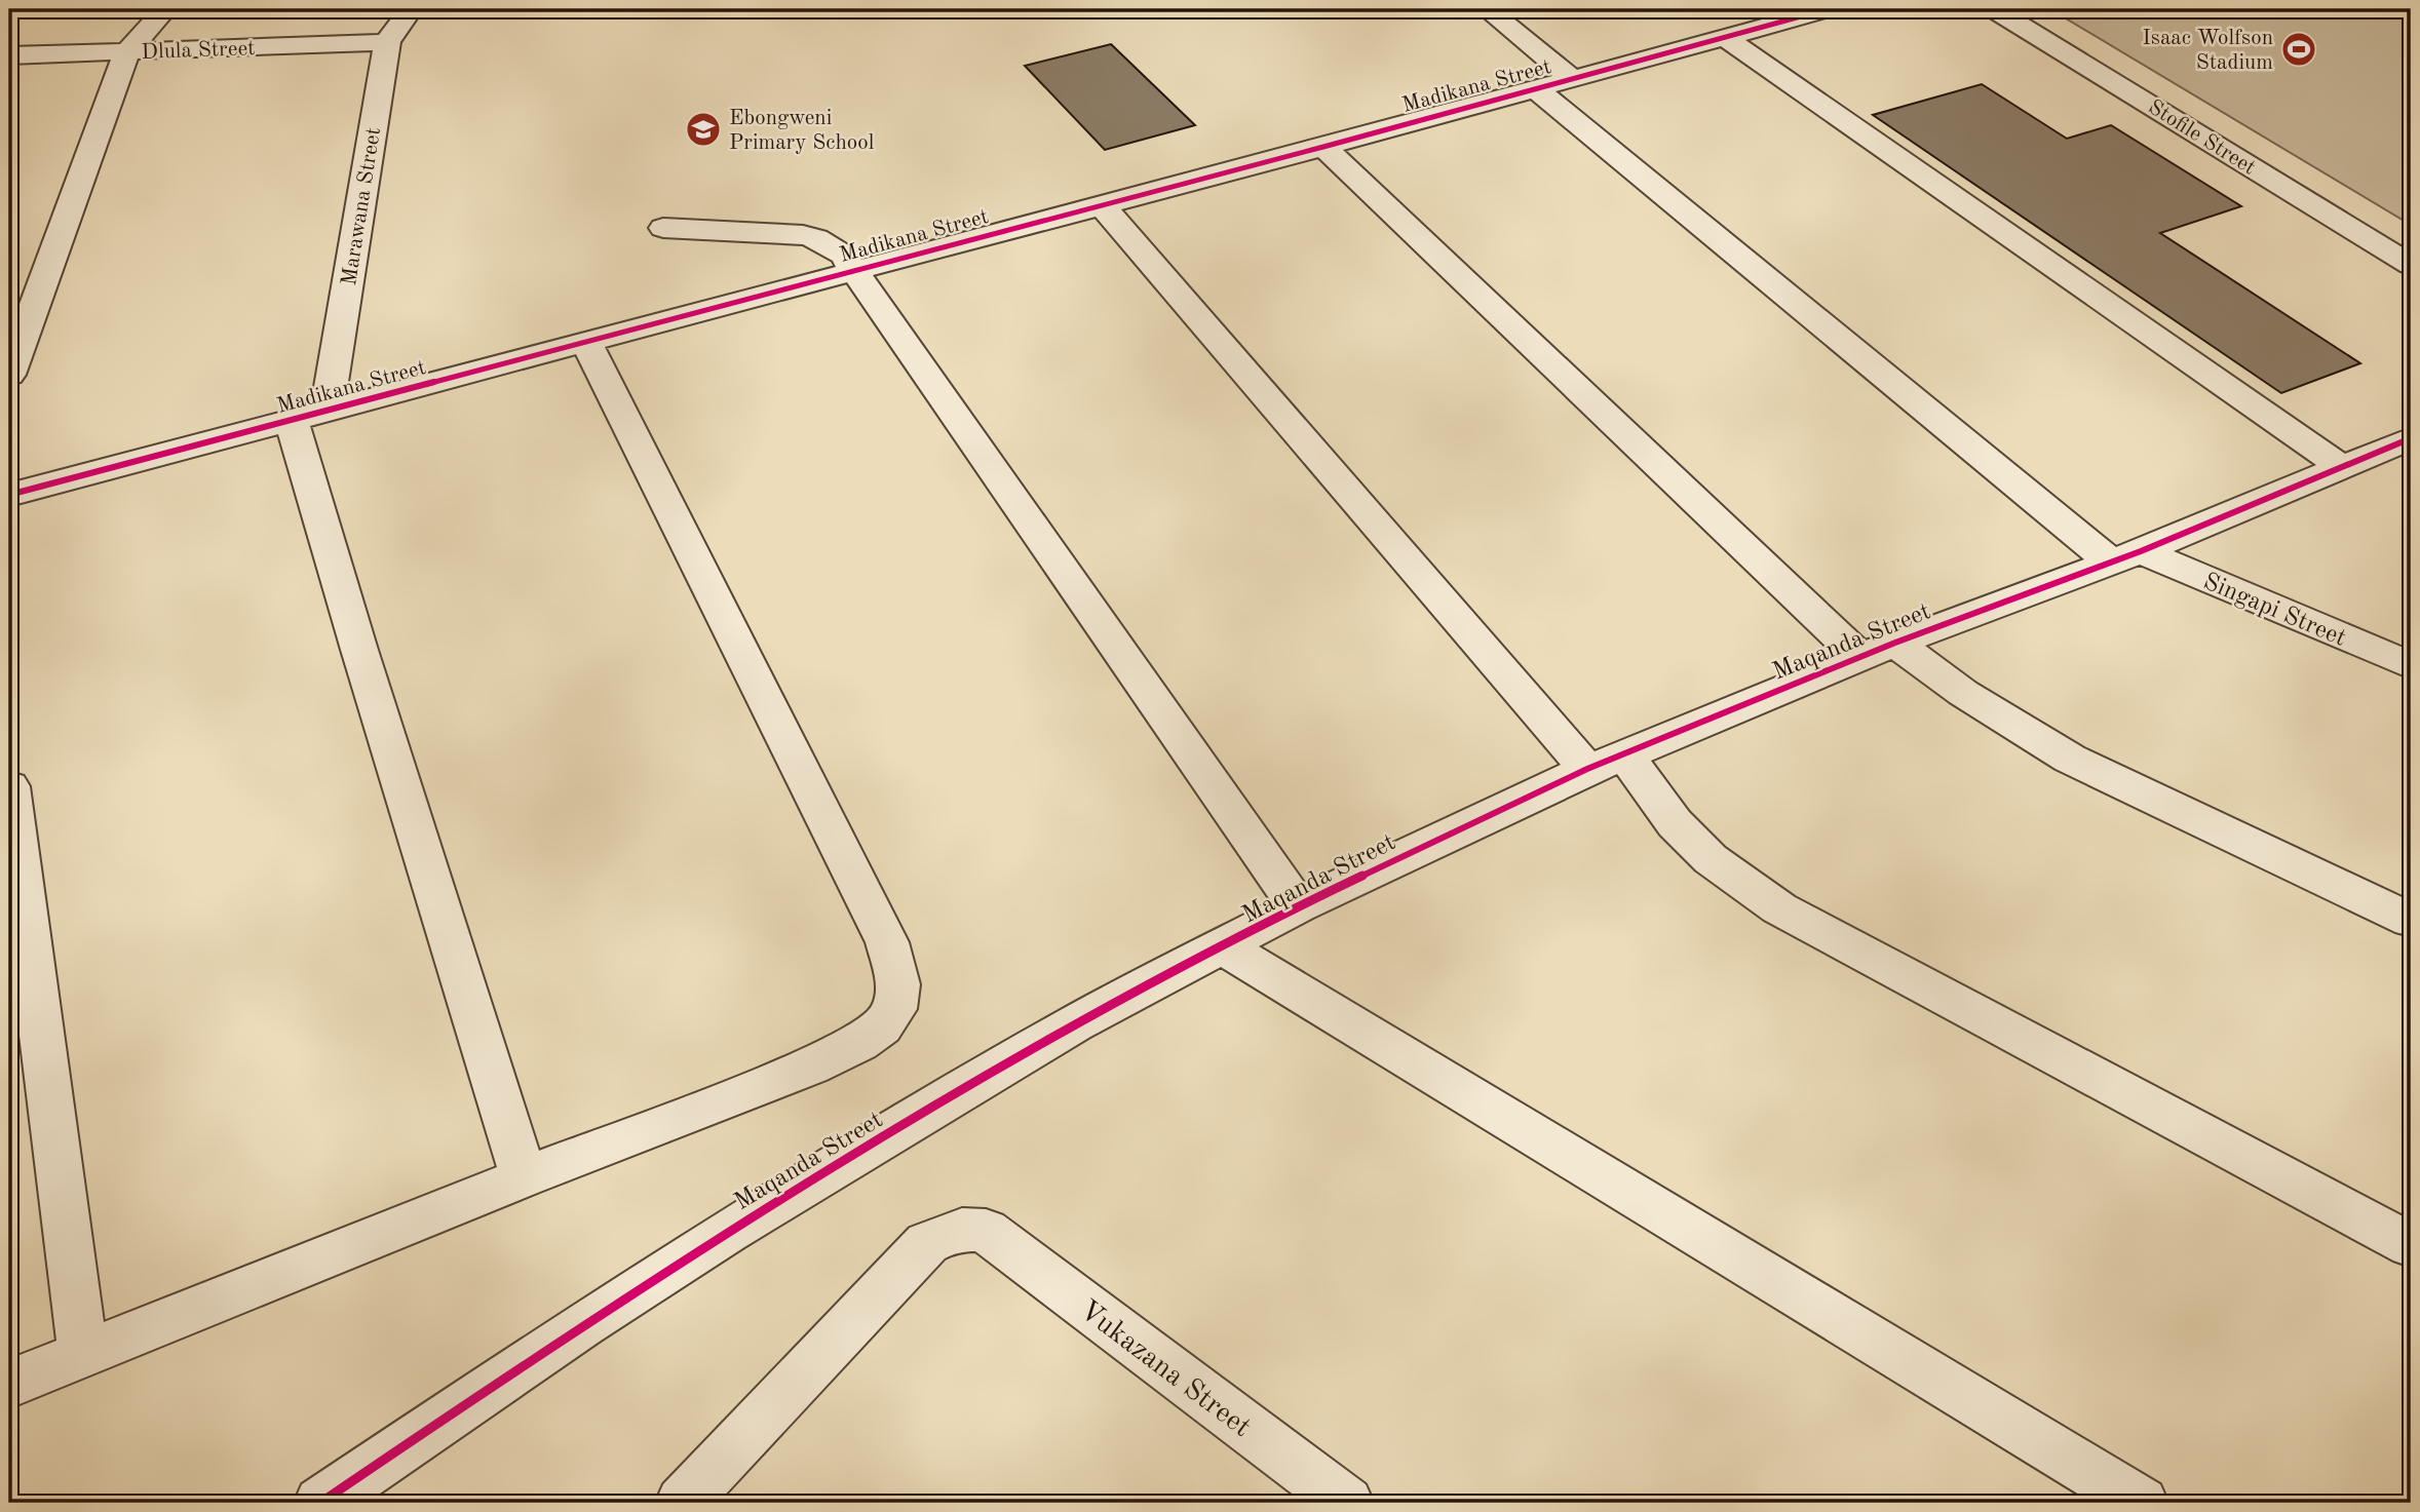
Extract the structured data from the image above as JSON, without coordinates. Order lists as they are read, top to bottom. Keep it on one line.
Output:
{"streets":{"street":["Dlula Street","Madikana Street","Stofile Street","Marawana Street","Singapi Street","Maqanda Street","Vukazana Street"]},"crossings":[["Dlula Street","Marawana Street"],["Madikana Street","Marawana Street"],["Madikana Street","Singapi Street"],["Singapi Street","Maqanda Street"]],"places":{"sports":["Isaac Wolfson Stadium"],"school or university":["Ebongweni Primary School"]}}
